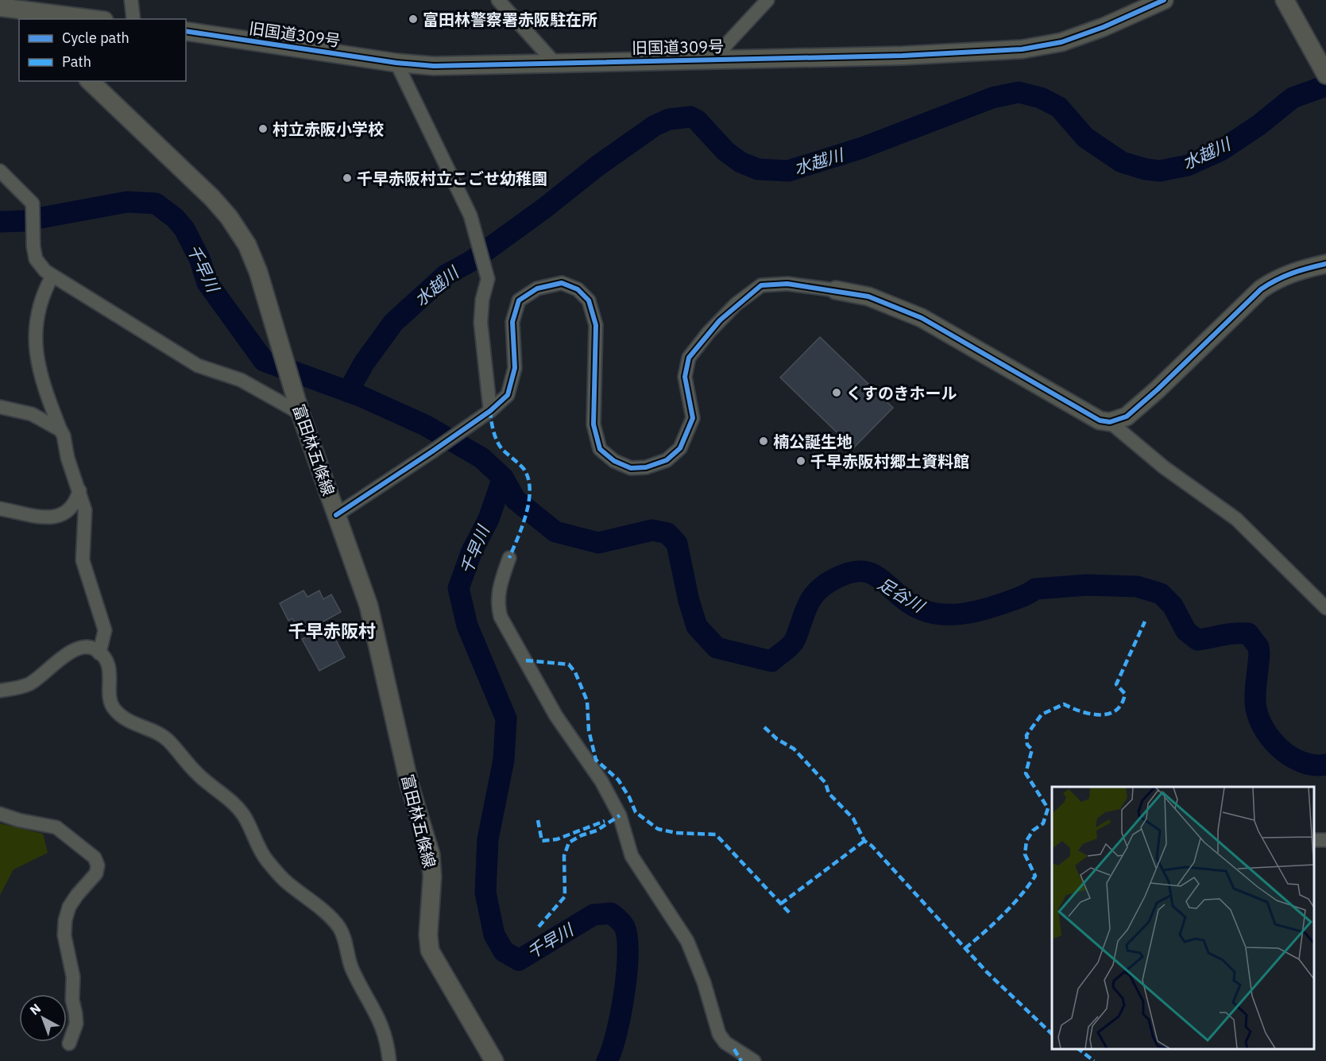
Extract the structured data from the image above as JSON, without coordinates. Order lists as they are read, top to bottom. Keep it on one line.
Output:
{"streets":{"street":["旧国道309号","富田林五條線"]},"districts":["千早赤阪村"],"water":["水越川","千早川","足谷川"],"places":["富田林警察署赤阪駐在所","村立赤阪小学校","千早赤阪村立こごせ幼稚園","くすのきホール","楠公誕生地","千早赤阪村郷土資料館"],"legend":["Cycle path","Path"],"north":"top left"}
